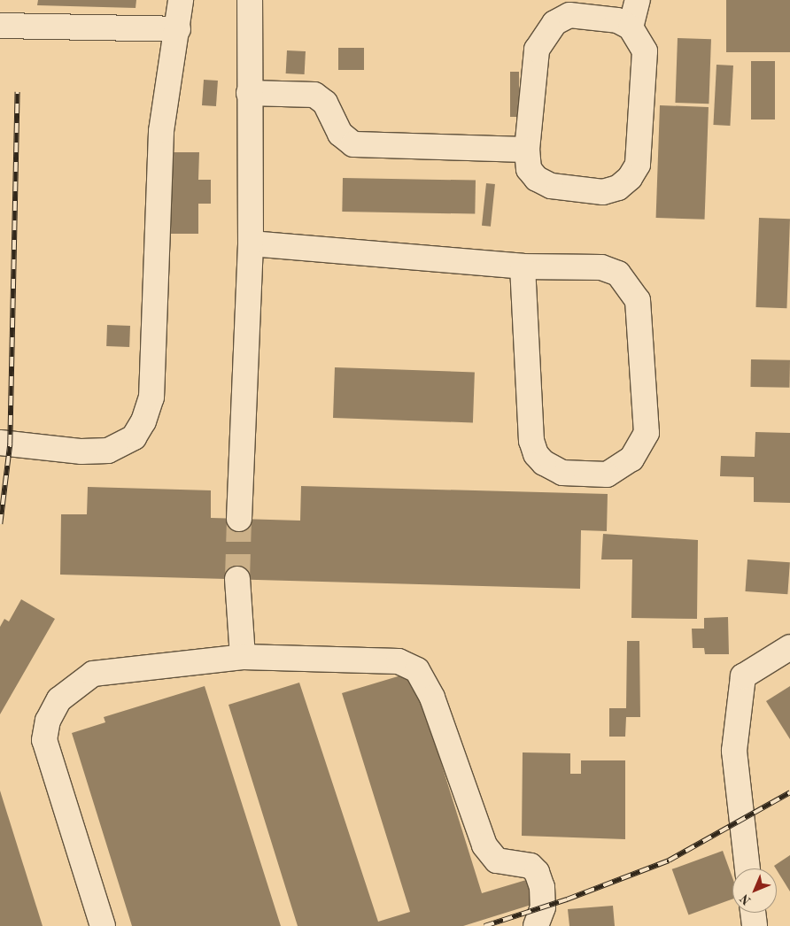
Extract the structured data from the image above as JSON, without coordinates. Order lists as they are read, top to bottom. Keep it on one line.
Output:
{"north":"bottom left"}
